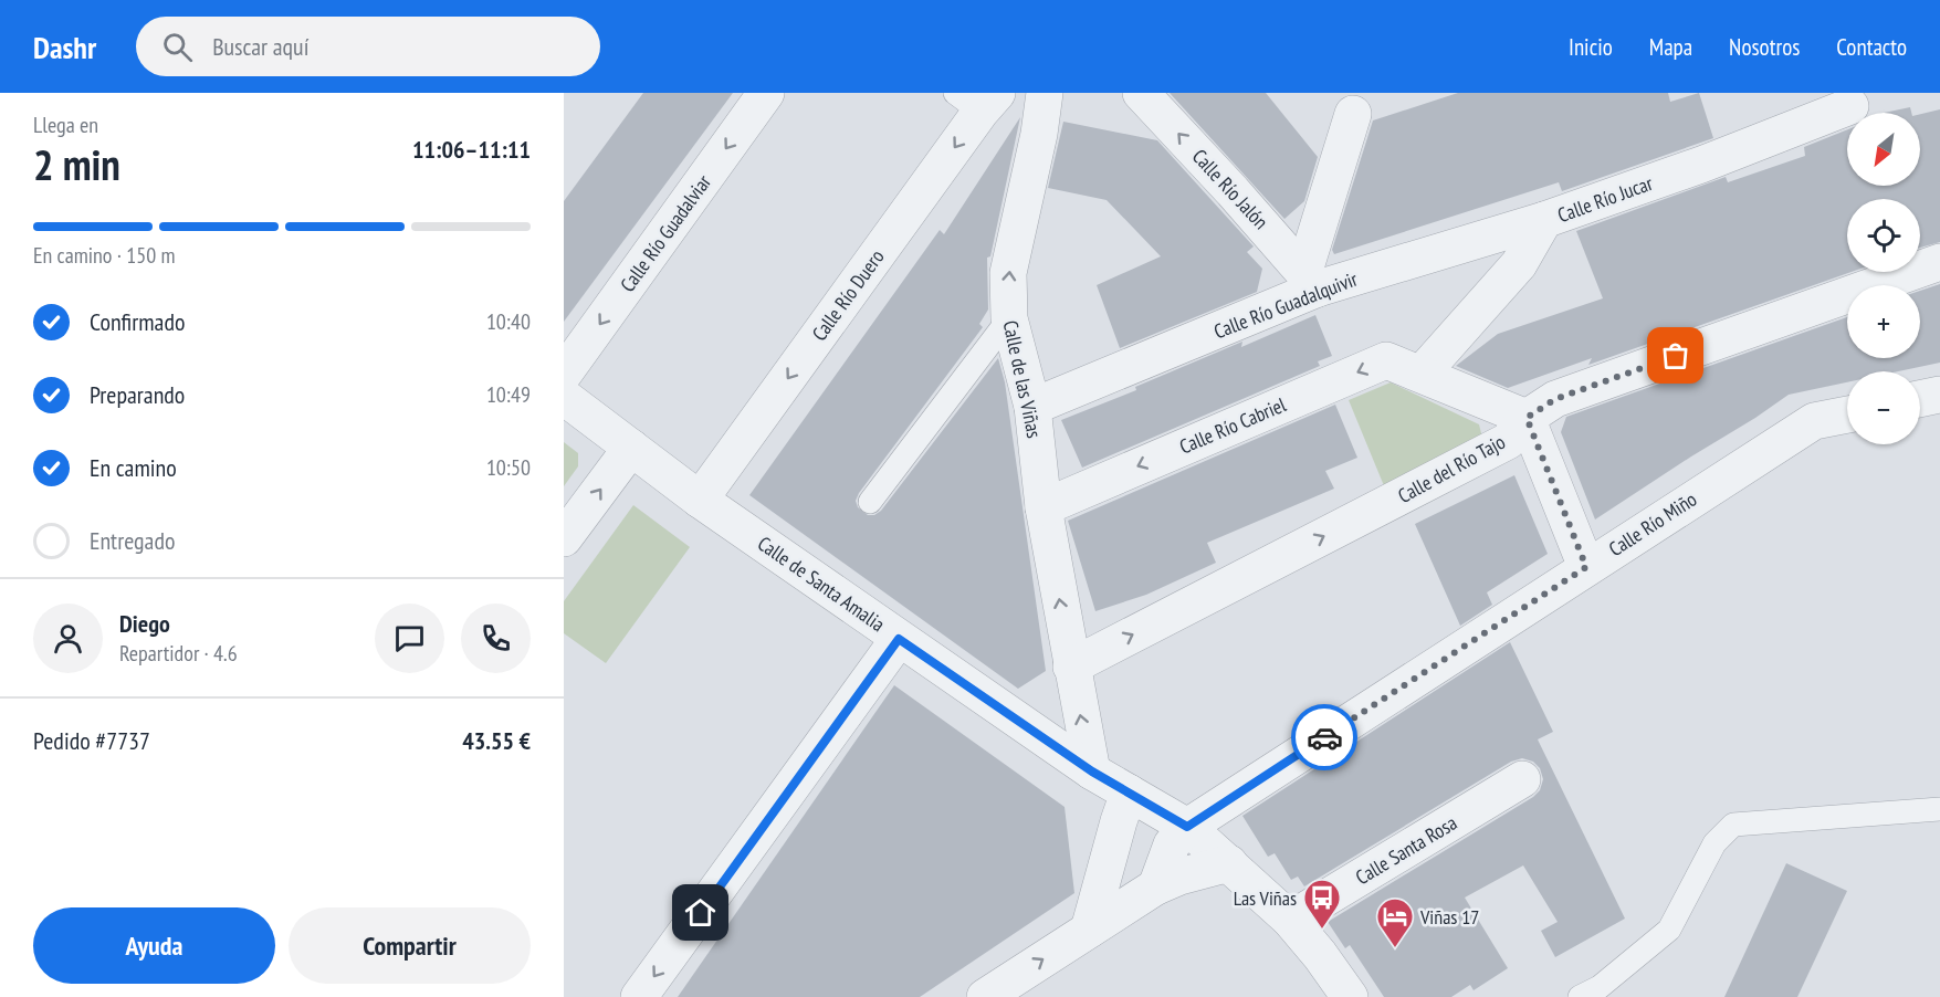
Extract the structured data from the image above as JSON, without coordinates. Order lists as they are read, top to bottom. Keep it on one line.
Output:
{"streets":{"street":["Calle Río Jalón","Calle Río Jucar","Calle Río Guadalviar","Calle Río Duero","Calle Río Guadalquivir","Calle de las Viñas","Calle Río Cabriel","Calle del Río Tajo","Calle Río Miño","Calle de Santa Amalia","Calle Santa Rosa"]},"crossings":[["Calle Río Jalón","Calle Río Guadalquivir"],["Calle Río Jucar","Calle Río Guadalquivir"],["Calle Río Jucar","Calle Río Cabriel"],["Calle Río Duero","Calle de Santa Amalia"],["Calle Río Guadalquivir","Calle de las Viñas"],["Calle de las Viñas","Calle Río Cabriel"],["Calle de las Viñas","Calle del Río Tajo"],["Calle Río Cabriel","Calle del Río Tajo"],["Calle Río Miño","Calle de Santa Amalia"],["Calle de Santa Amalia","Calle Santa Rosa"]],"one_way":["Calle Río Jalón","Calle Río Guadalviar","Calle Río Duero","Calle Río Cabriel","Calle del Río Tajo"],"places":{"bus stop":["Las Viñas"],"hotel":["Viñas 17"]},"north":"bottom left","page":{"header":"Dashr","search":"Buscar aquí","nav":["Inicio","Mapa","Nosotros","Contacto"],"heading":["2 min","Llega en","11:06–11:11"],"panel":["Diego","Repartidor · 4.6","Pedido #7737","43.55 €"],"map_buttons":["+","−"],"bar":"En camino · 150 m","list":[["Confirmado","10:40"],["Preparando","10:49"],["En camino","10:50"],"Entregado"],"buttons":["Ayuda","Compartir"]}}
